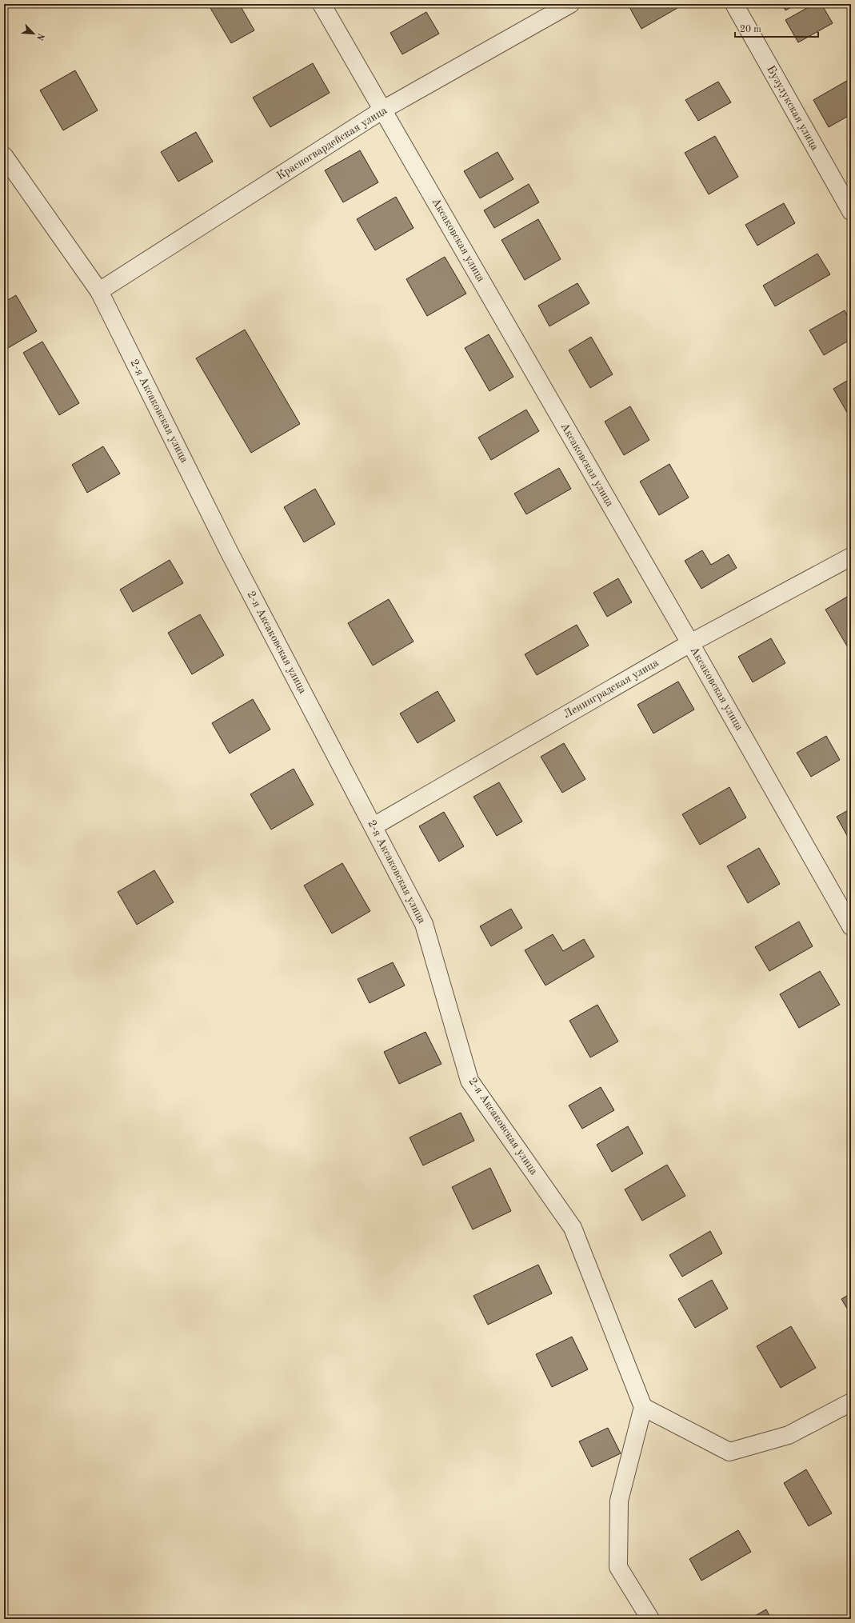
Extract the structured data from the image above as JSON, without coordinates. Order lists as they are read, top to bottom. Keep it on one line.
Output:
{"streets":{"street":["Бузулукская улица","Красногвардейская улица","Аксаковская улица","2-я Аксаковская улица","Ленинградская улица"]},"crossings":[["Красногвардейская улица","Аксаковская улица"],["Красногвардейская улица","2-я Аксаковская улица"],["Аксаковская улица","Ленинградская улица"],["2-я Аксаковская улица","Ленинградская улица"]],"scale_bar":"20 m","north":"bottom right"}
